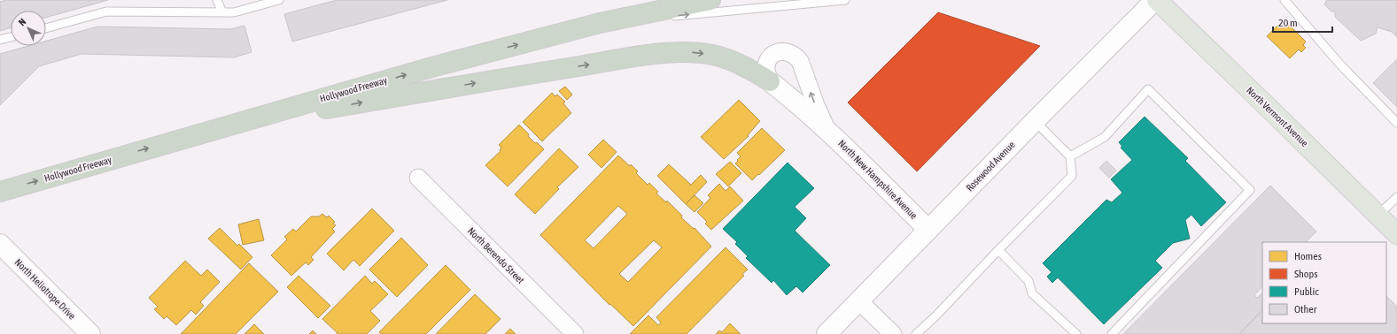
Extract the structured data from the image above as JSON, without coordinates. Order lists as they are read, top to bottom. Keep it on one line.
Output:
{"streets":{"highway":["Hollywood Freeway"],"main road":["North Vermont Avenue","Rosewood Avenue","North New Hampshire Avenue","North Heliotrope Drive"],"street":["North Berendo Street"]},"crossings":[["North Vermont Avenue","Rosewood Avenue"],["Rosewood Avenue","North New Hampshire Avenue"]],"legend":["Homes","Shops","Public","Other"],"scale_bar":"20 m","north":"top left"}
